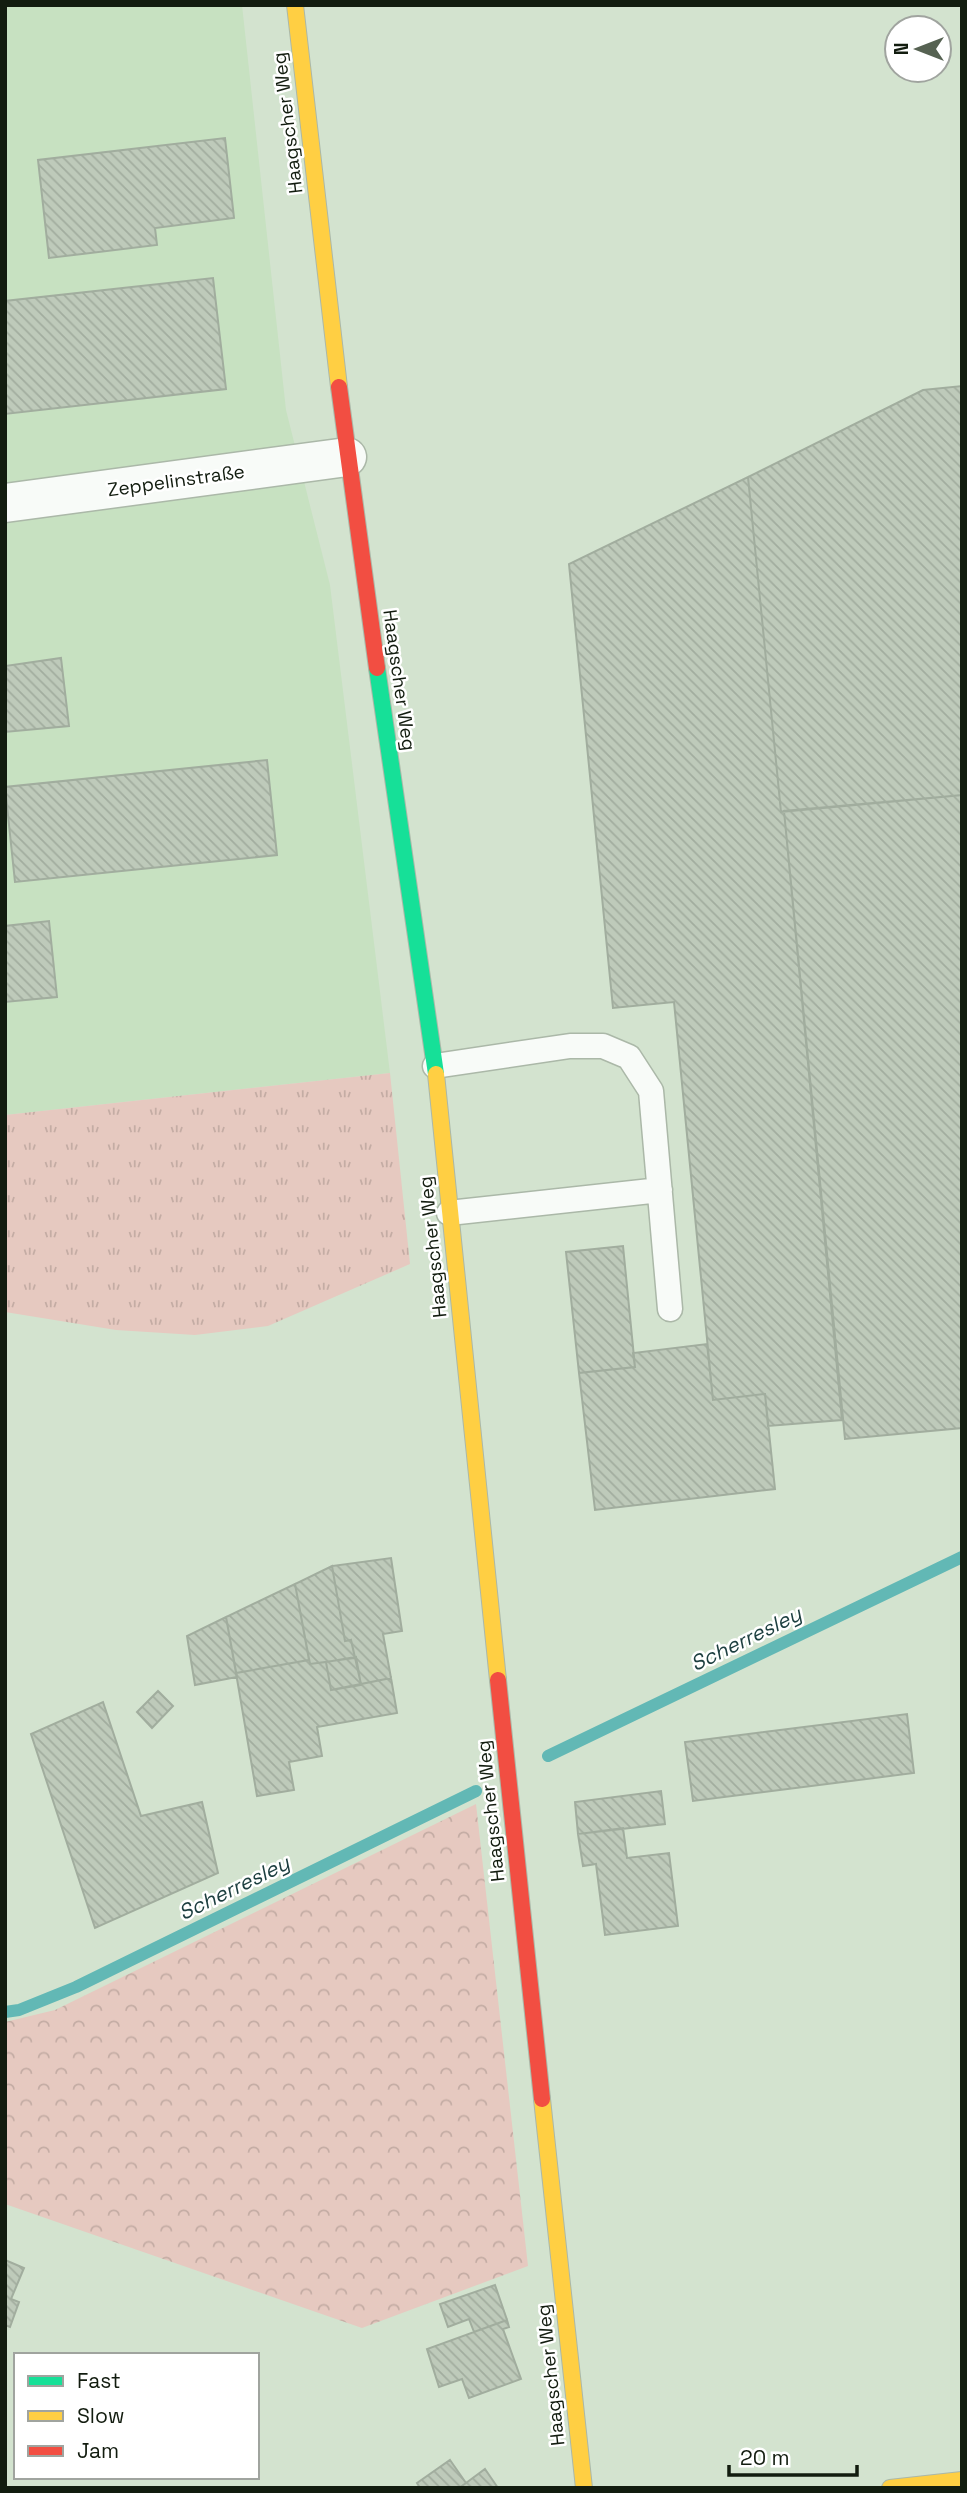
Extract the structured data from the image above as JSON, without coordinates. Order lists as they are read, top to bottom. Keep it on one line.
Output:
{"streets":{"street":["Haagscher Weg","Zeppelinstraße"]},"crossings":[["Haagscher Weg","Zeppelinstraße"]],"water":["Scherresley"],"legend":["Fast","Slow","Jam"],"scale_bar":"20 m","north":"left"}
